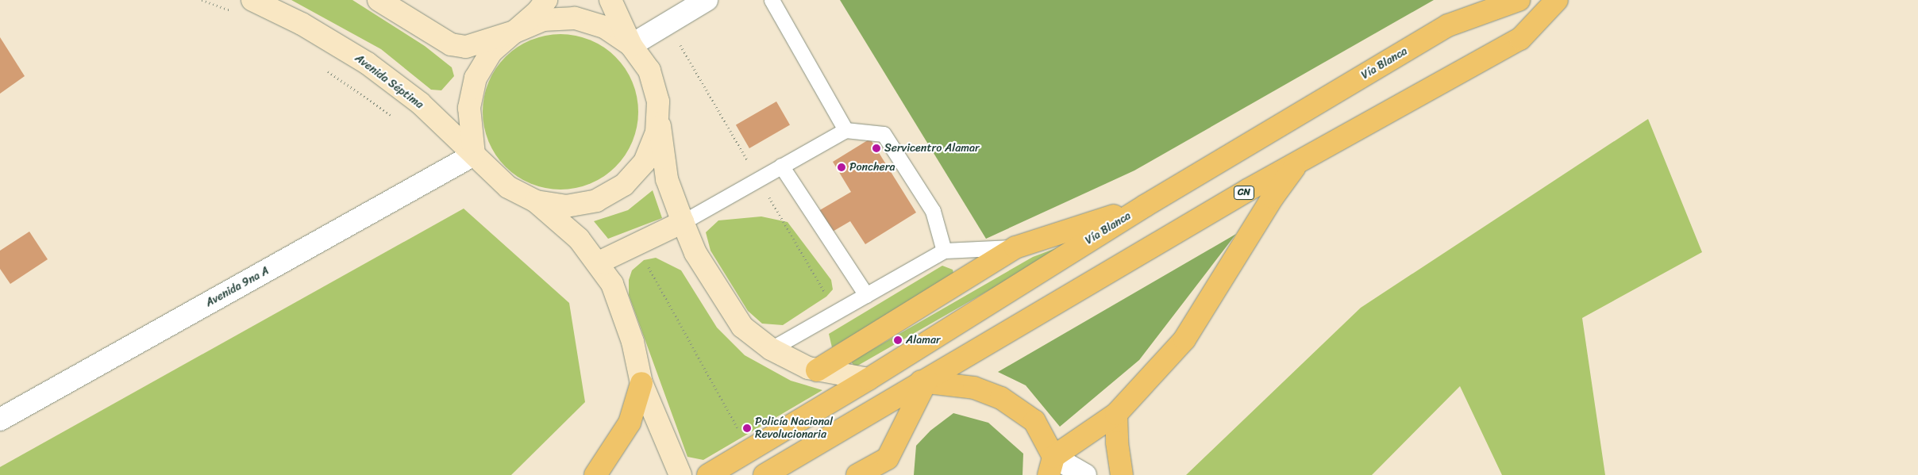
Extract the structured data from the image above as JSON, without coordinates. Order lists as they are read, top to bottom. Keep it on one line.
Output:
{"streets":{"highway":["Vía Blanca","CN"],"main road":["Avenida Séptima"],"street":["Avenida 9na A"]},"crossings":[["Avenida Séptima","Avenida 9na A"]],"places":["Servicentro Alamar","Ponchera","Alamar","Policía Nacional Revolucionaria"]}
